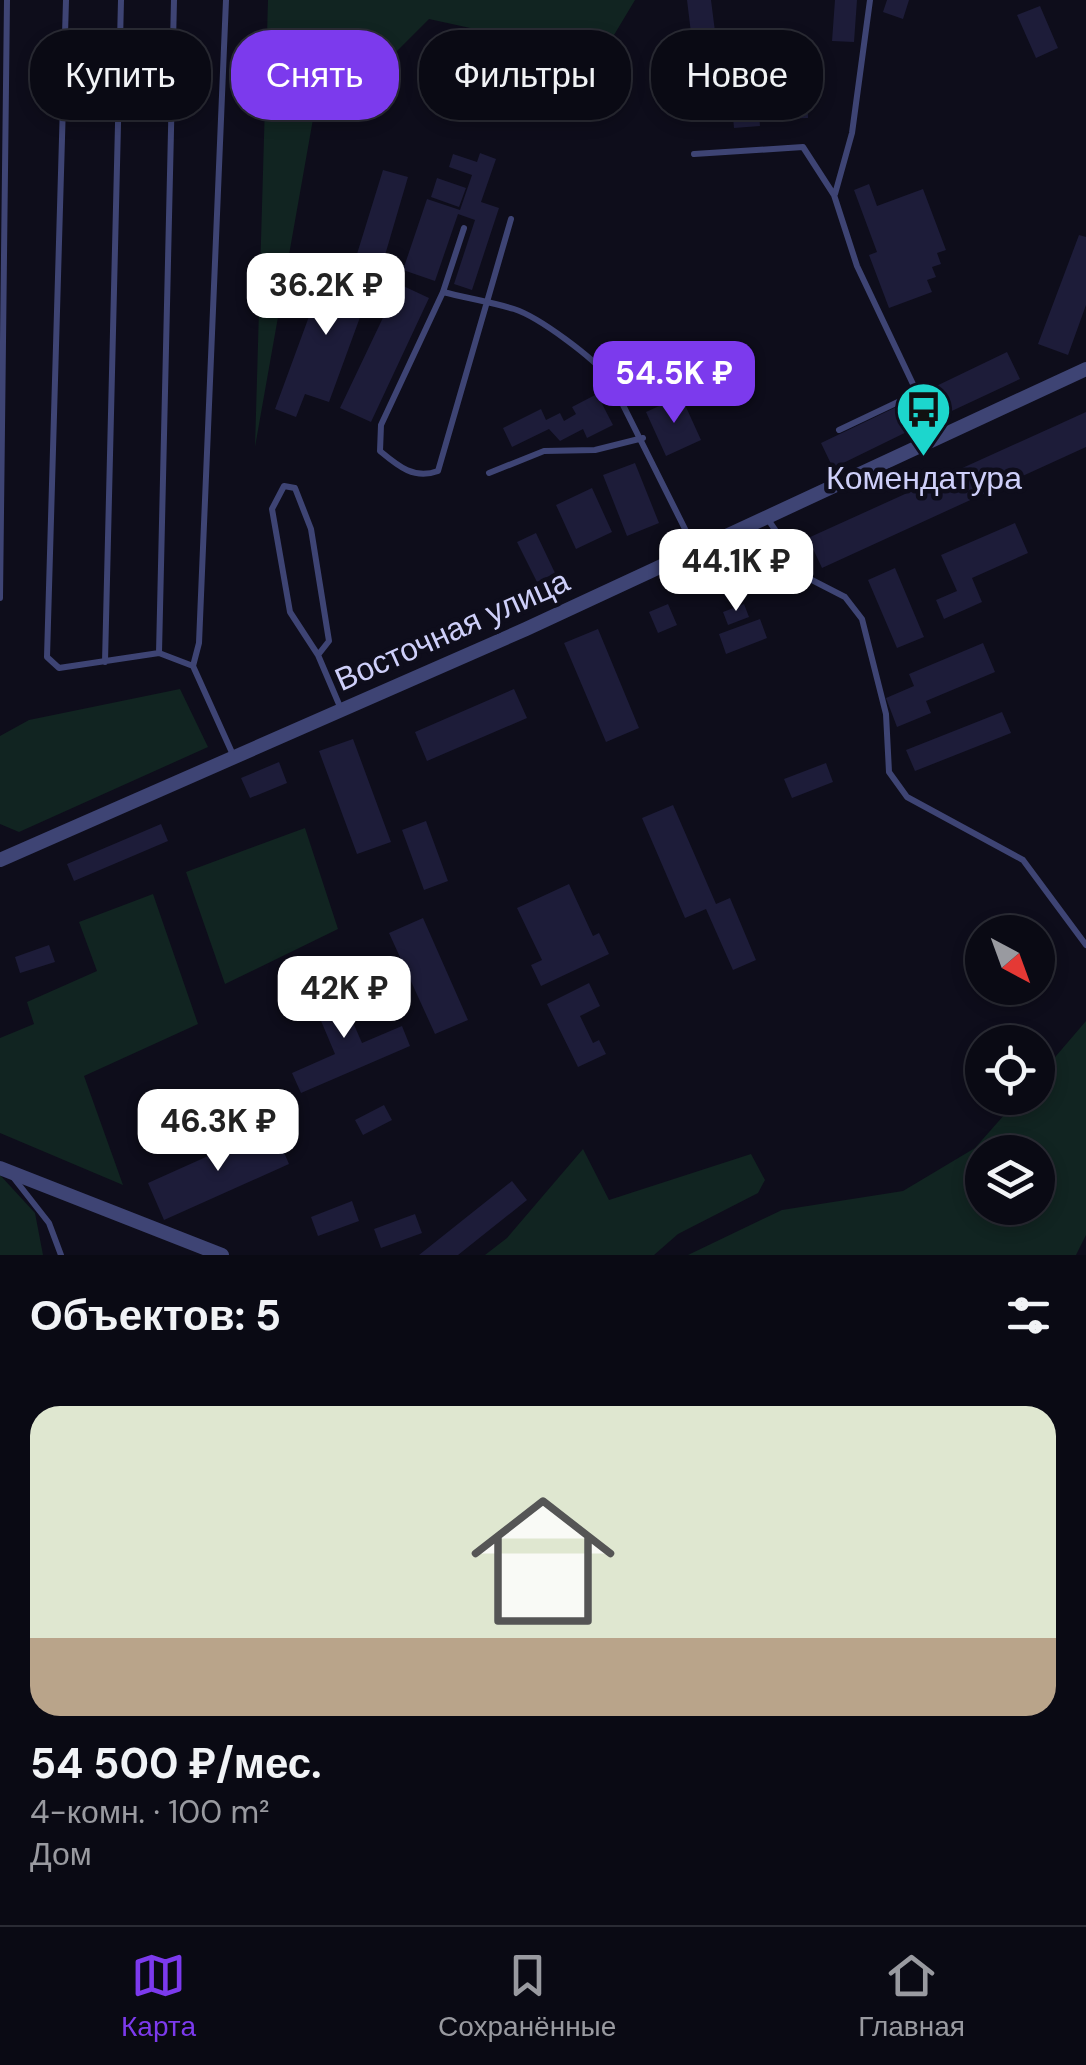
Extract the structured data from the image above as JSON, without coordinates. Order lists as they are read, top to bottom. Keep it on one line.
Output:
{"streets":{"street":["Восточная улица"]},"places":{"bus stop":["Комендатура"]},"north":"bottom right","page":{"chip":["Купить","Снять","Фильтры","Новое"],"price":["36.2K ₽","54.5K ₽","44.1K ₽","42K ₽","46.3K ₽"],"heading":"Объектов: 5","list":[{"name":"54 500 ₽/мес.","note":"4-комн. · 100 m² · Дом"}],"tabs":["Карта","Сохранённые","Главная"]}}
